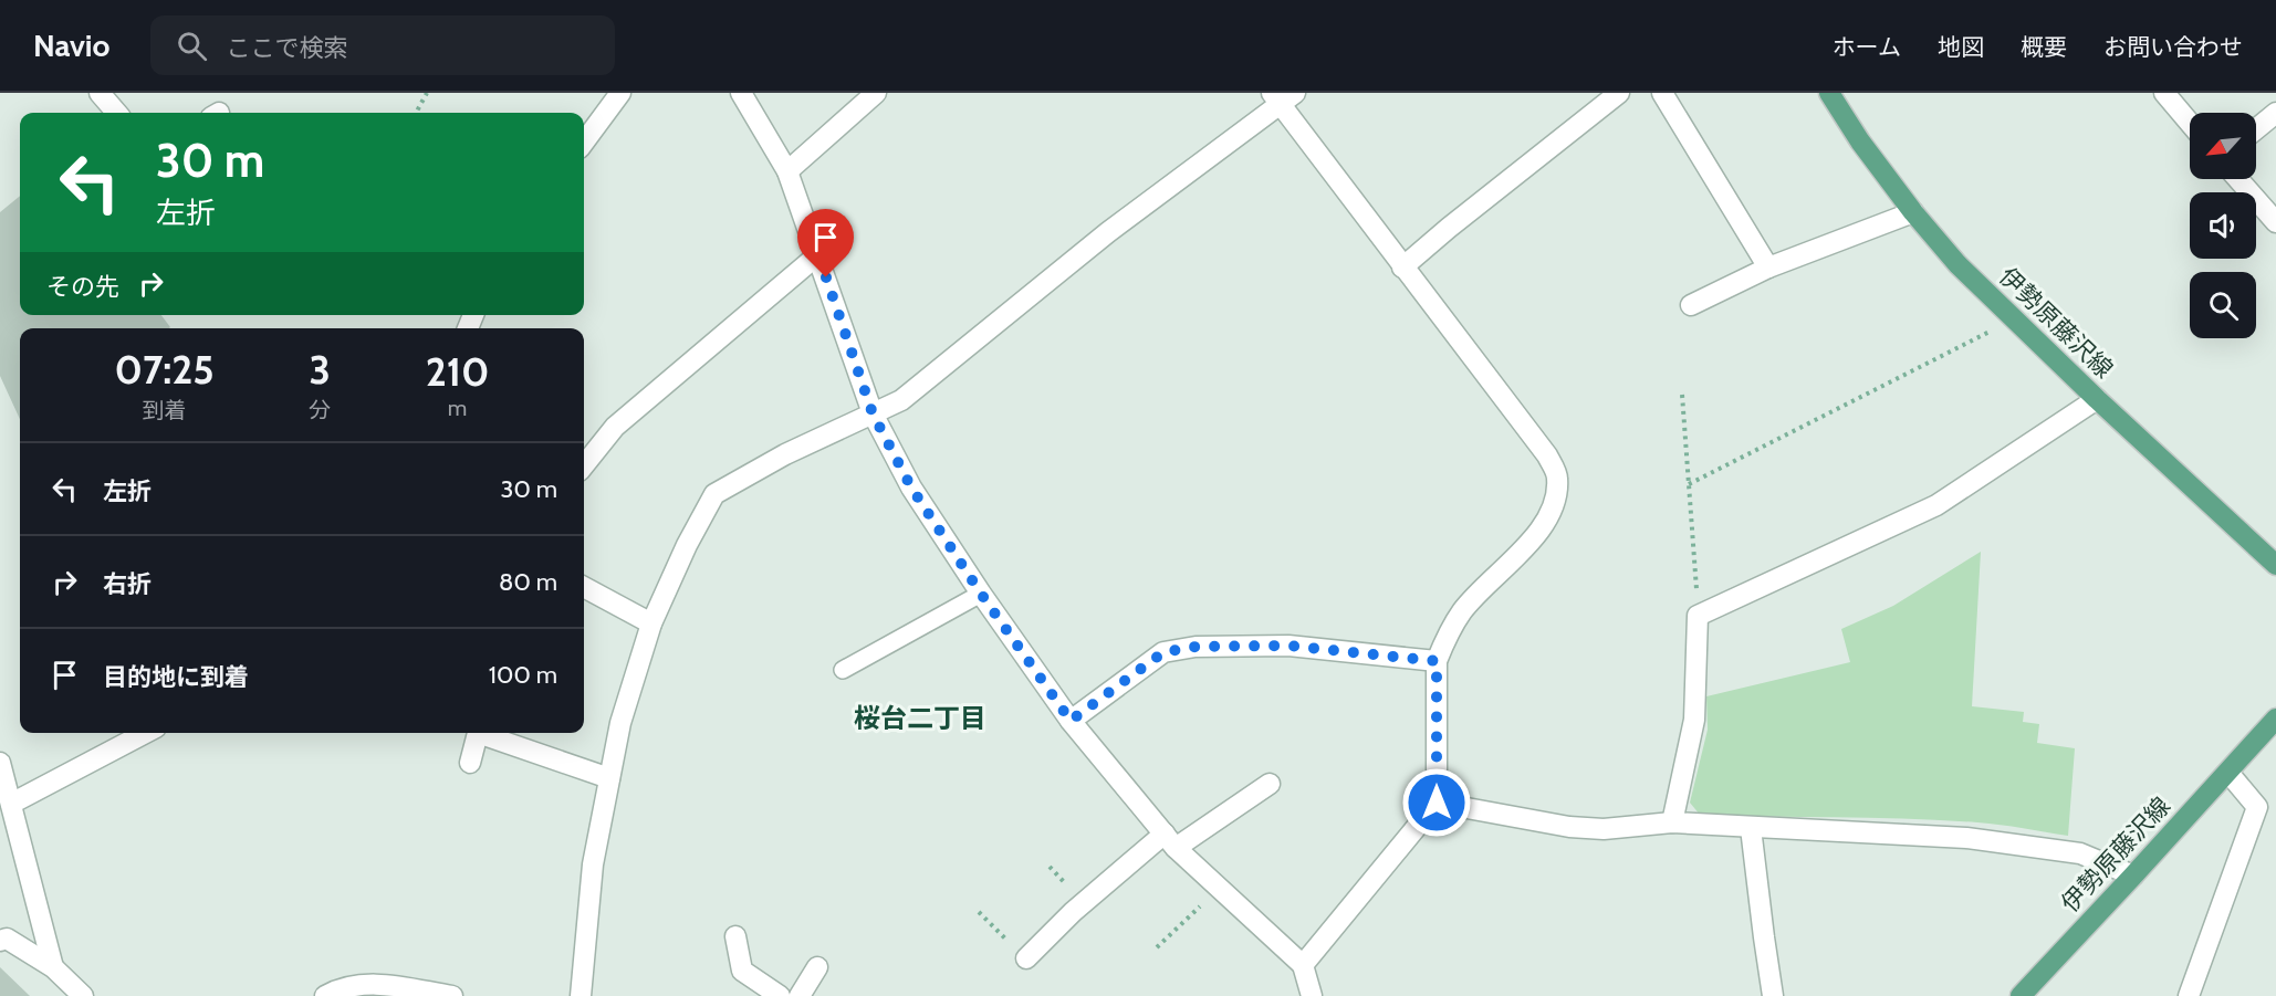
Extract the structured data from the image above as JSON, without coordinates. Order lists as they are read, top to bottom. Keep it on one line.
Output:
{"streets":{"main road":["伊勢原藤沢線"]},"districts":["桜台二丁目"],"north":"bottom left","page":{"header":"Navio","search":"ここで検索","nav":["ホーム","地図","概要","お問い合わせ"],"turn":["30 m","左折"],"then":"その先","eta":["07:25","到着","3","分","210","m"],"list":[{"name":"左折","value":"30 m"},{"name":"右折","value":"80 m"},{"name":"目的地に到着","value":"100 m"}]}}
